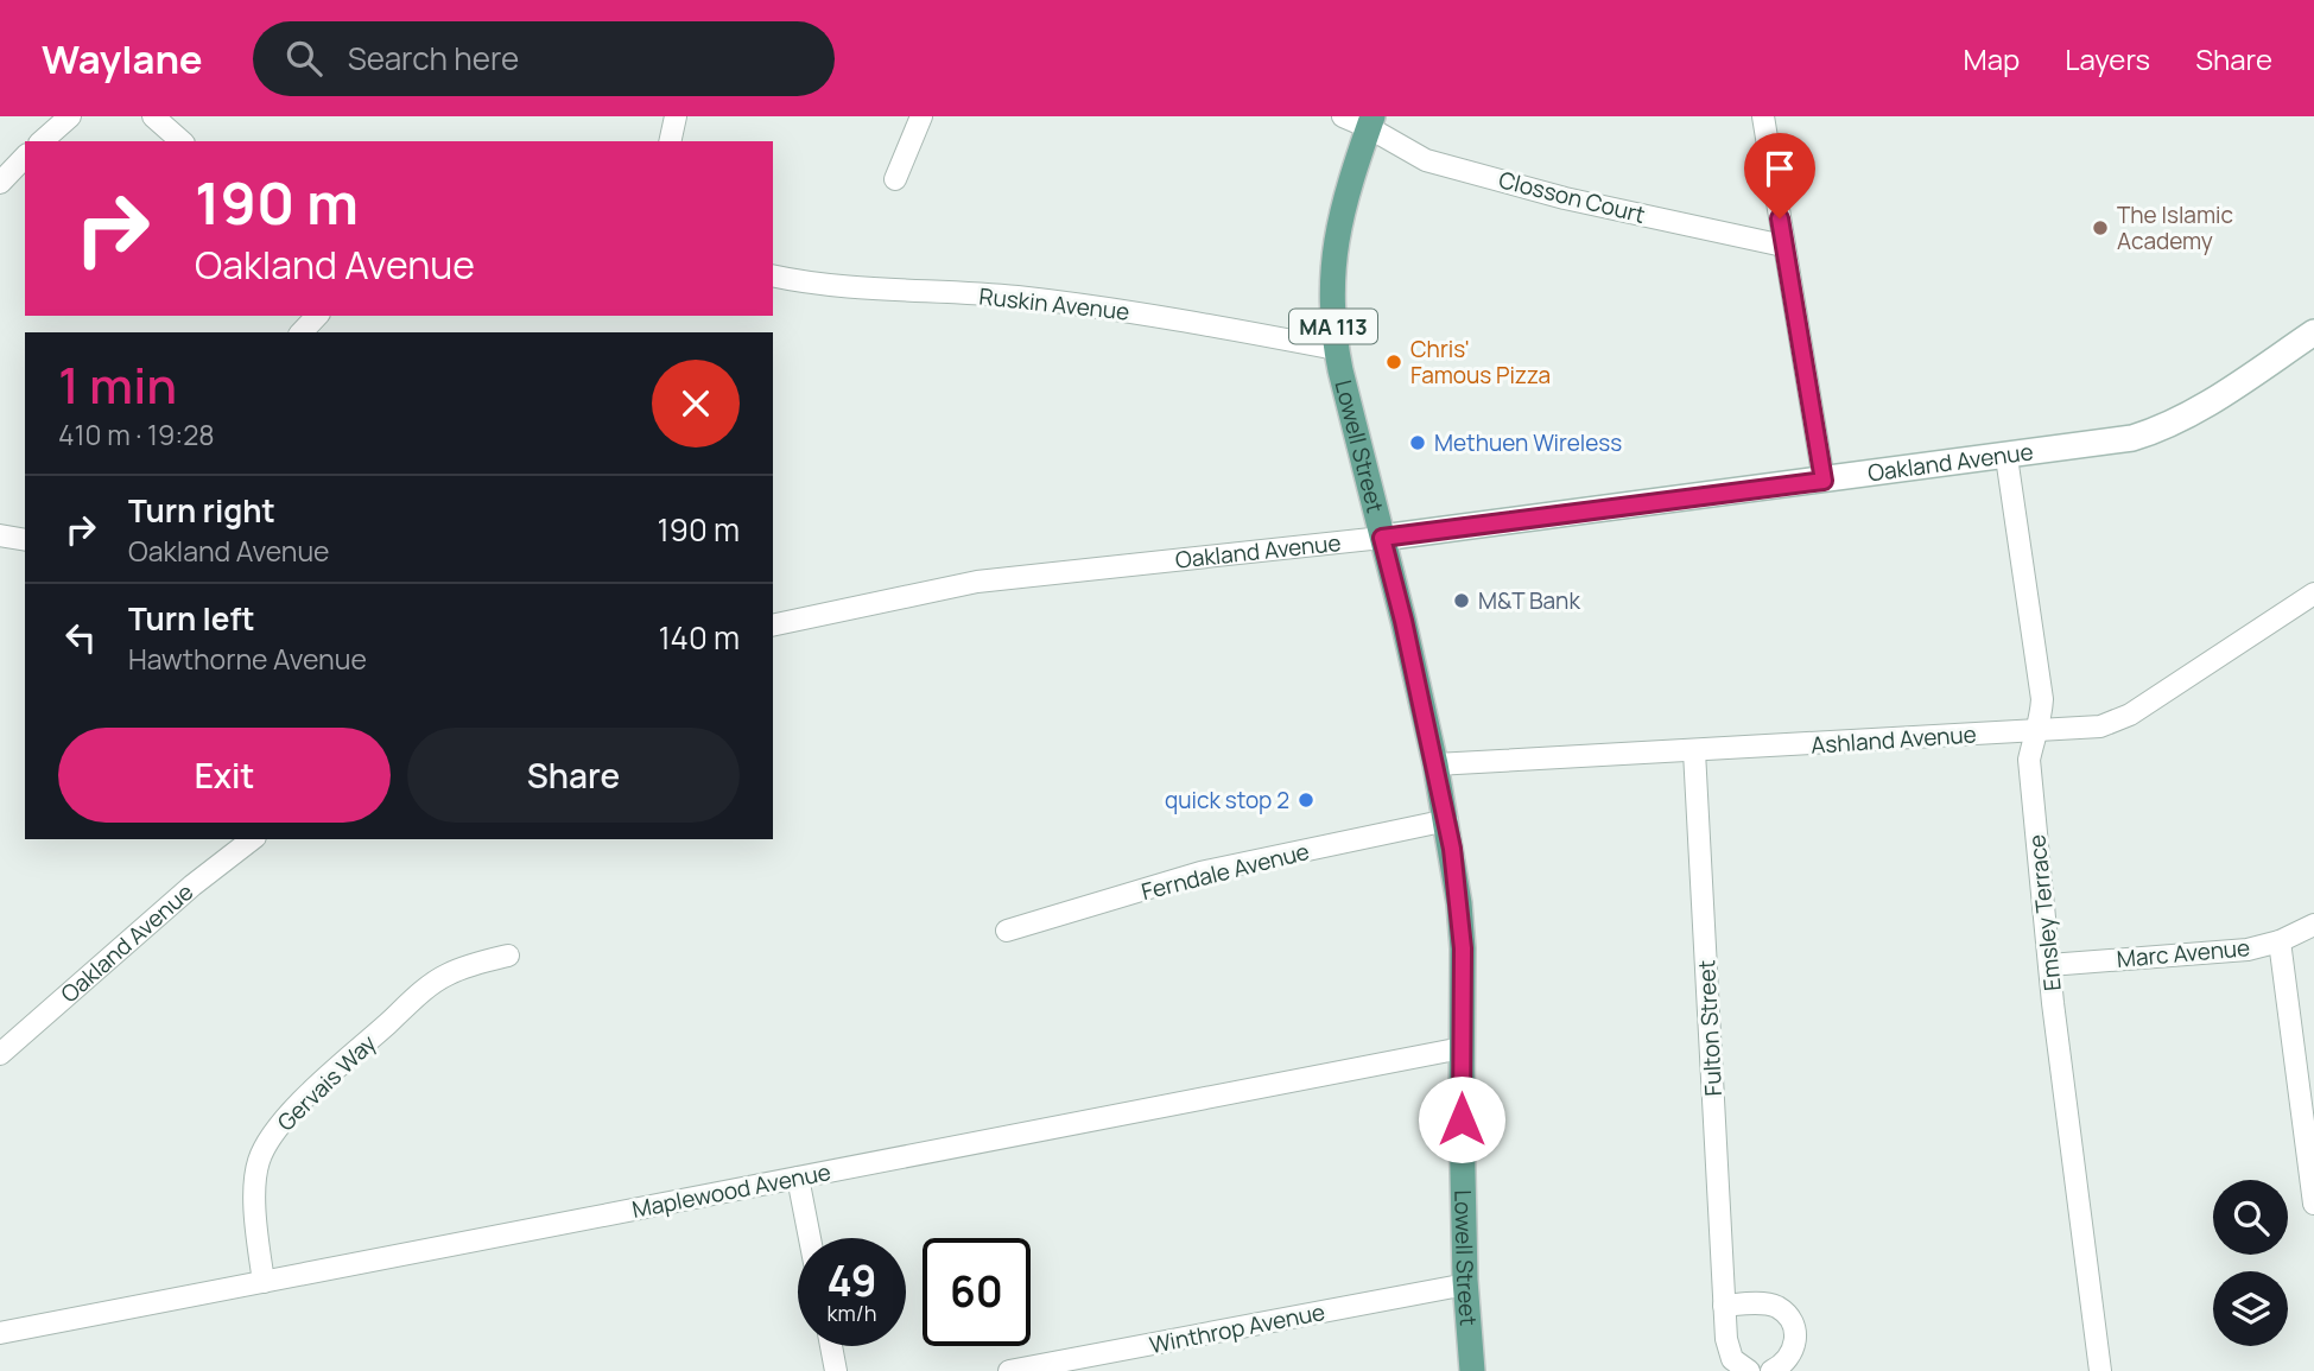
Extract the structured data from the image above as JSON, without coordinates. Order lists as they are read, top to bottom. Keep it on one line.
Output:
{"streets":{"main road":["MA 113","Lowell Street"],"street":["Closson Court","Ruskin Avenue","Oakland Avenue","Ashland Avenue","Ferndale Avenue","Emsley Terrace","Marc Avenue","Fulton Street","Gervais Way","Maplewood Avenue","Winthrop Avenue"]},"crossings":[["Closson Court","Lowell Street"],["Ruskin Avenue","Lowell Street"],["Lowell Street","Oakland Avenue"],["Lowell Street","Ashland Avenue"],["Lowell Street","Ferndale Avenue"],["Lowell Street","Maplewood Avenue"],["Lowell Street","Winthrop Avenue"],["Oakland Avenue","Emsley Terrace"],["Ashland Avenue","Emsley Terrace"],["Ashland Avenue","Fulton Street"],["Emsley Terrace","Marc Avenue"],["Gervais Way","Maplewood Avenue"]],"places":["The Islamic Academy","Chris' Famous Pizza","Methuen Wireless","M&T Bank","quick stop 2"],"page":{"header":"Waylane","search":"Search here","nav":["Map","Layers","Share"],"turn":["190 m","Oakland Avenue"],"heading":["1 min","410 m · 19:28"],"list":[{"name":"Turn right","note":"Oakland Avenue","value":"190 m"},{"name":"Turn left","note":"Hawthorne Avenue","value":"140 m"}],"buttons":["Exit","Share"],"speed":"49 km/h","limit":"60"}}
